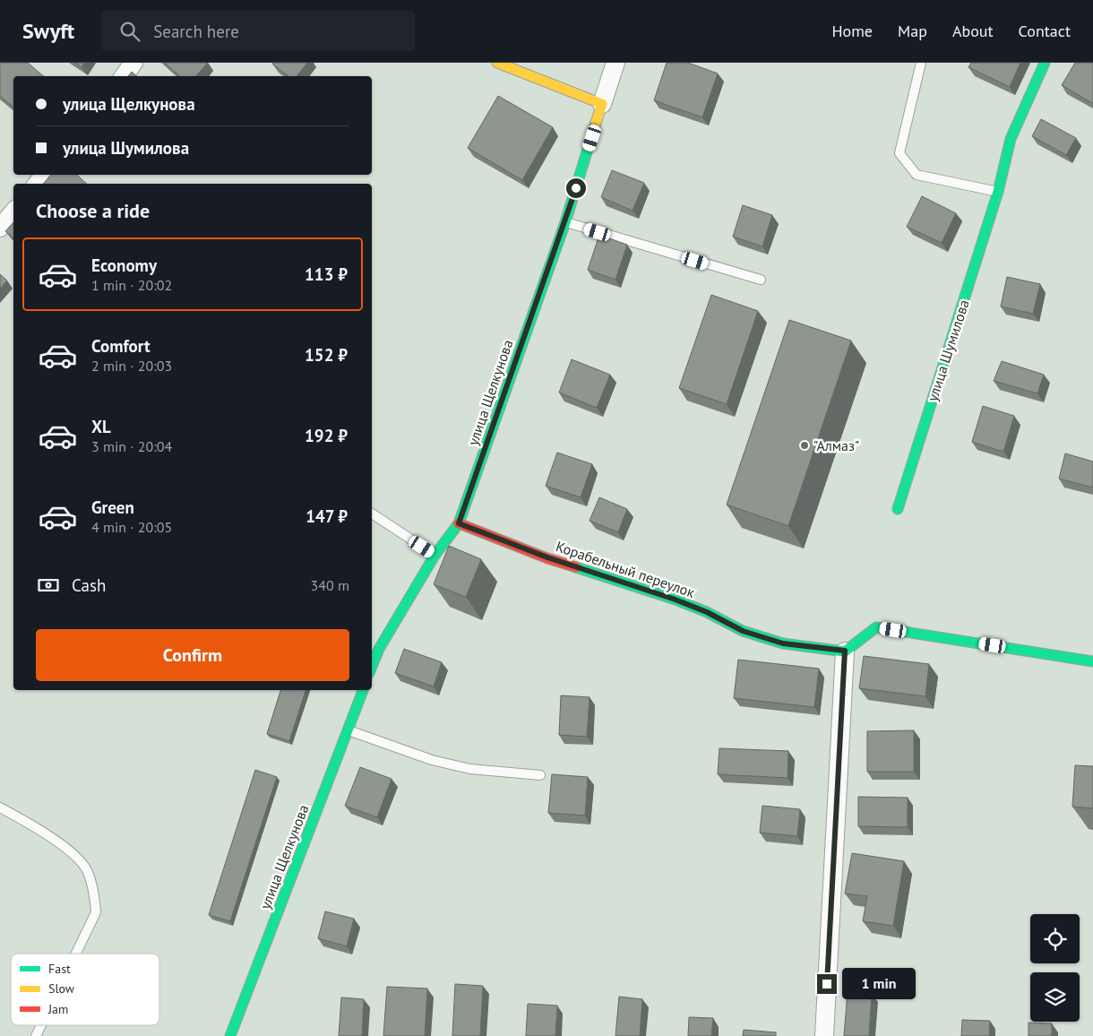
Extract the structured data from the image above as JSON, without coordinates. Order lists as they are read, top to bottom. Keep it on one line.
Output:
{"streets":{"street":["улица Шумилова","улица Щелкунова","Корабельный переулок"]},"crossings":[["улица Щелкунова","Корабельный переулок"]],"places":["\"Алмаз\""],"legend":["Fast","Slow","Jam"],"page":{"header":"Swyft","search":"Search here","nav":["Home","Map","About","Contact"],"banner":["улица Щелкунова","улица Шумилова"],"heading":"Choose a ride","list":[{"name":"Economy","note":"1 min · 20:02","value":"113 ₽"},{"name":"Comfort","note":"2 min · 20:03","value":"152 ₽"},{"name":"XL","note":"3 min · 20:04","value":"192 ₽"},{"name":"Green","note":"4 min · 20:05","value":"147 ₽"}],"pay":["Cash","340 m"],"buttons":"Confirm","bubble":"1 min"}}
